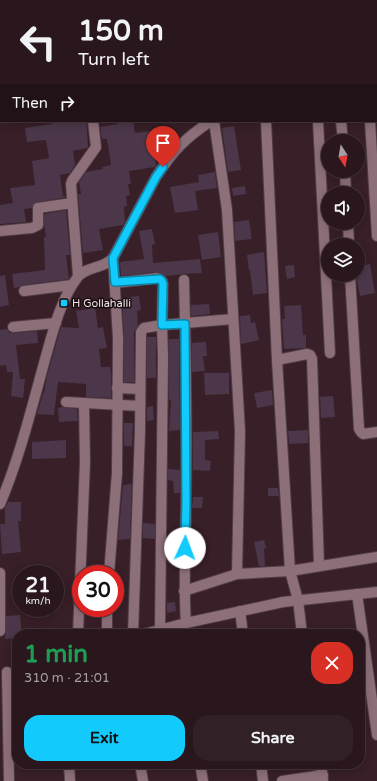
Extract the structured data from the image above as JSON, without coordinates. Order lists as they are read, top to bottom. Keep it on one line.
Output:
{"places":{"transit":["H Gollahalli"]},"north":"bottom","page":{"turn":["150 m","Turn left"],"then":"Then","speed":"21 km/h","limit":"30","heading":["1 min","310 m · 21:01"],"buttons":["Exit","Share"]}}
